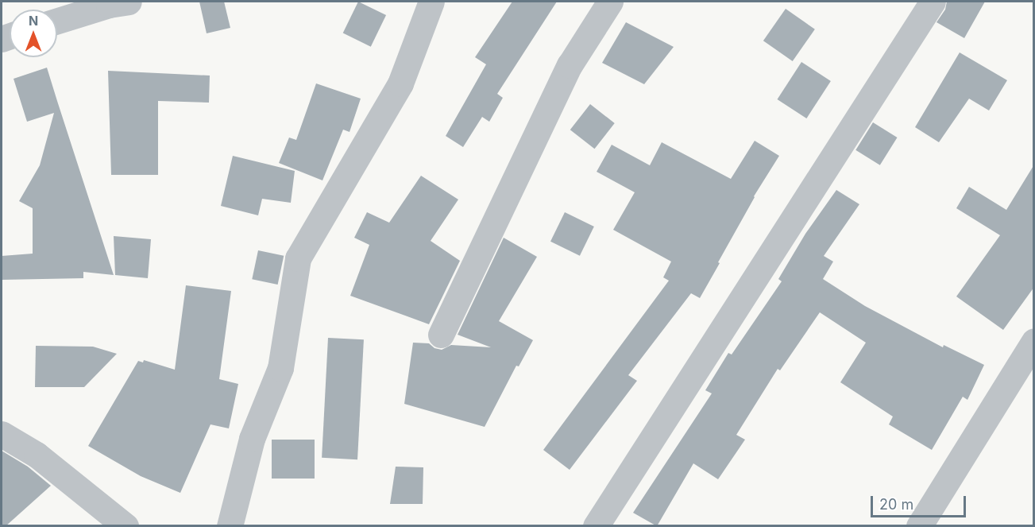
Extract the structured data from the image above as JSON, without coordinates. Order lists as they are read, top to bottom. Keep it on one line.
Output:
{"scale_bar":"20 m","north":"top"}
